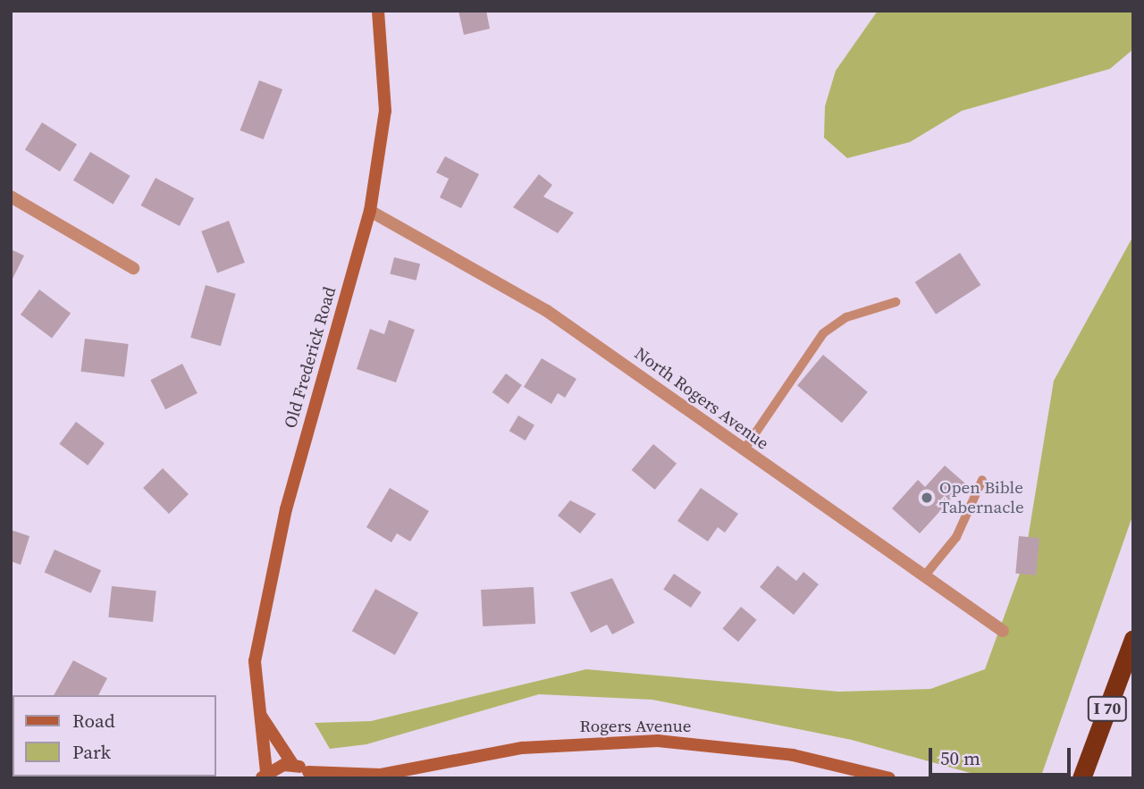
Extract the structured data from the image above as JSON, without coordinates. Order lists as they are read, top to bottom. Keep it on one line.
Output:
{"streets":{"highway":["I 70"],"street":["Old Frederick Road","North Rogers Avenue","Rogers Avenue"]},"crossings":[["Old Frederick Road","North Rogers Avenue"]],"places":["Open Bible Tabernacle"],"legend":["Road","Park"],"scale_bar":"50 m"}
